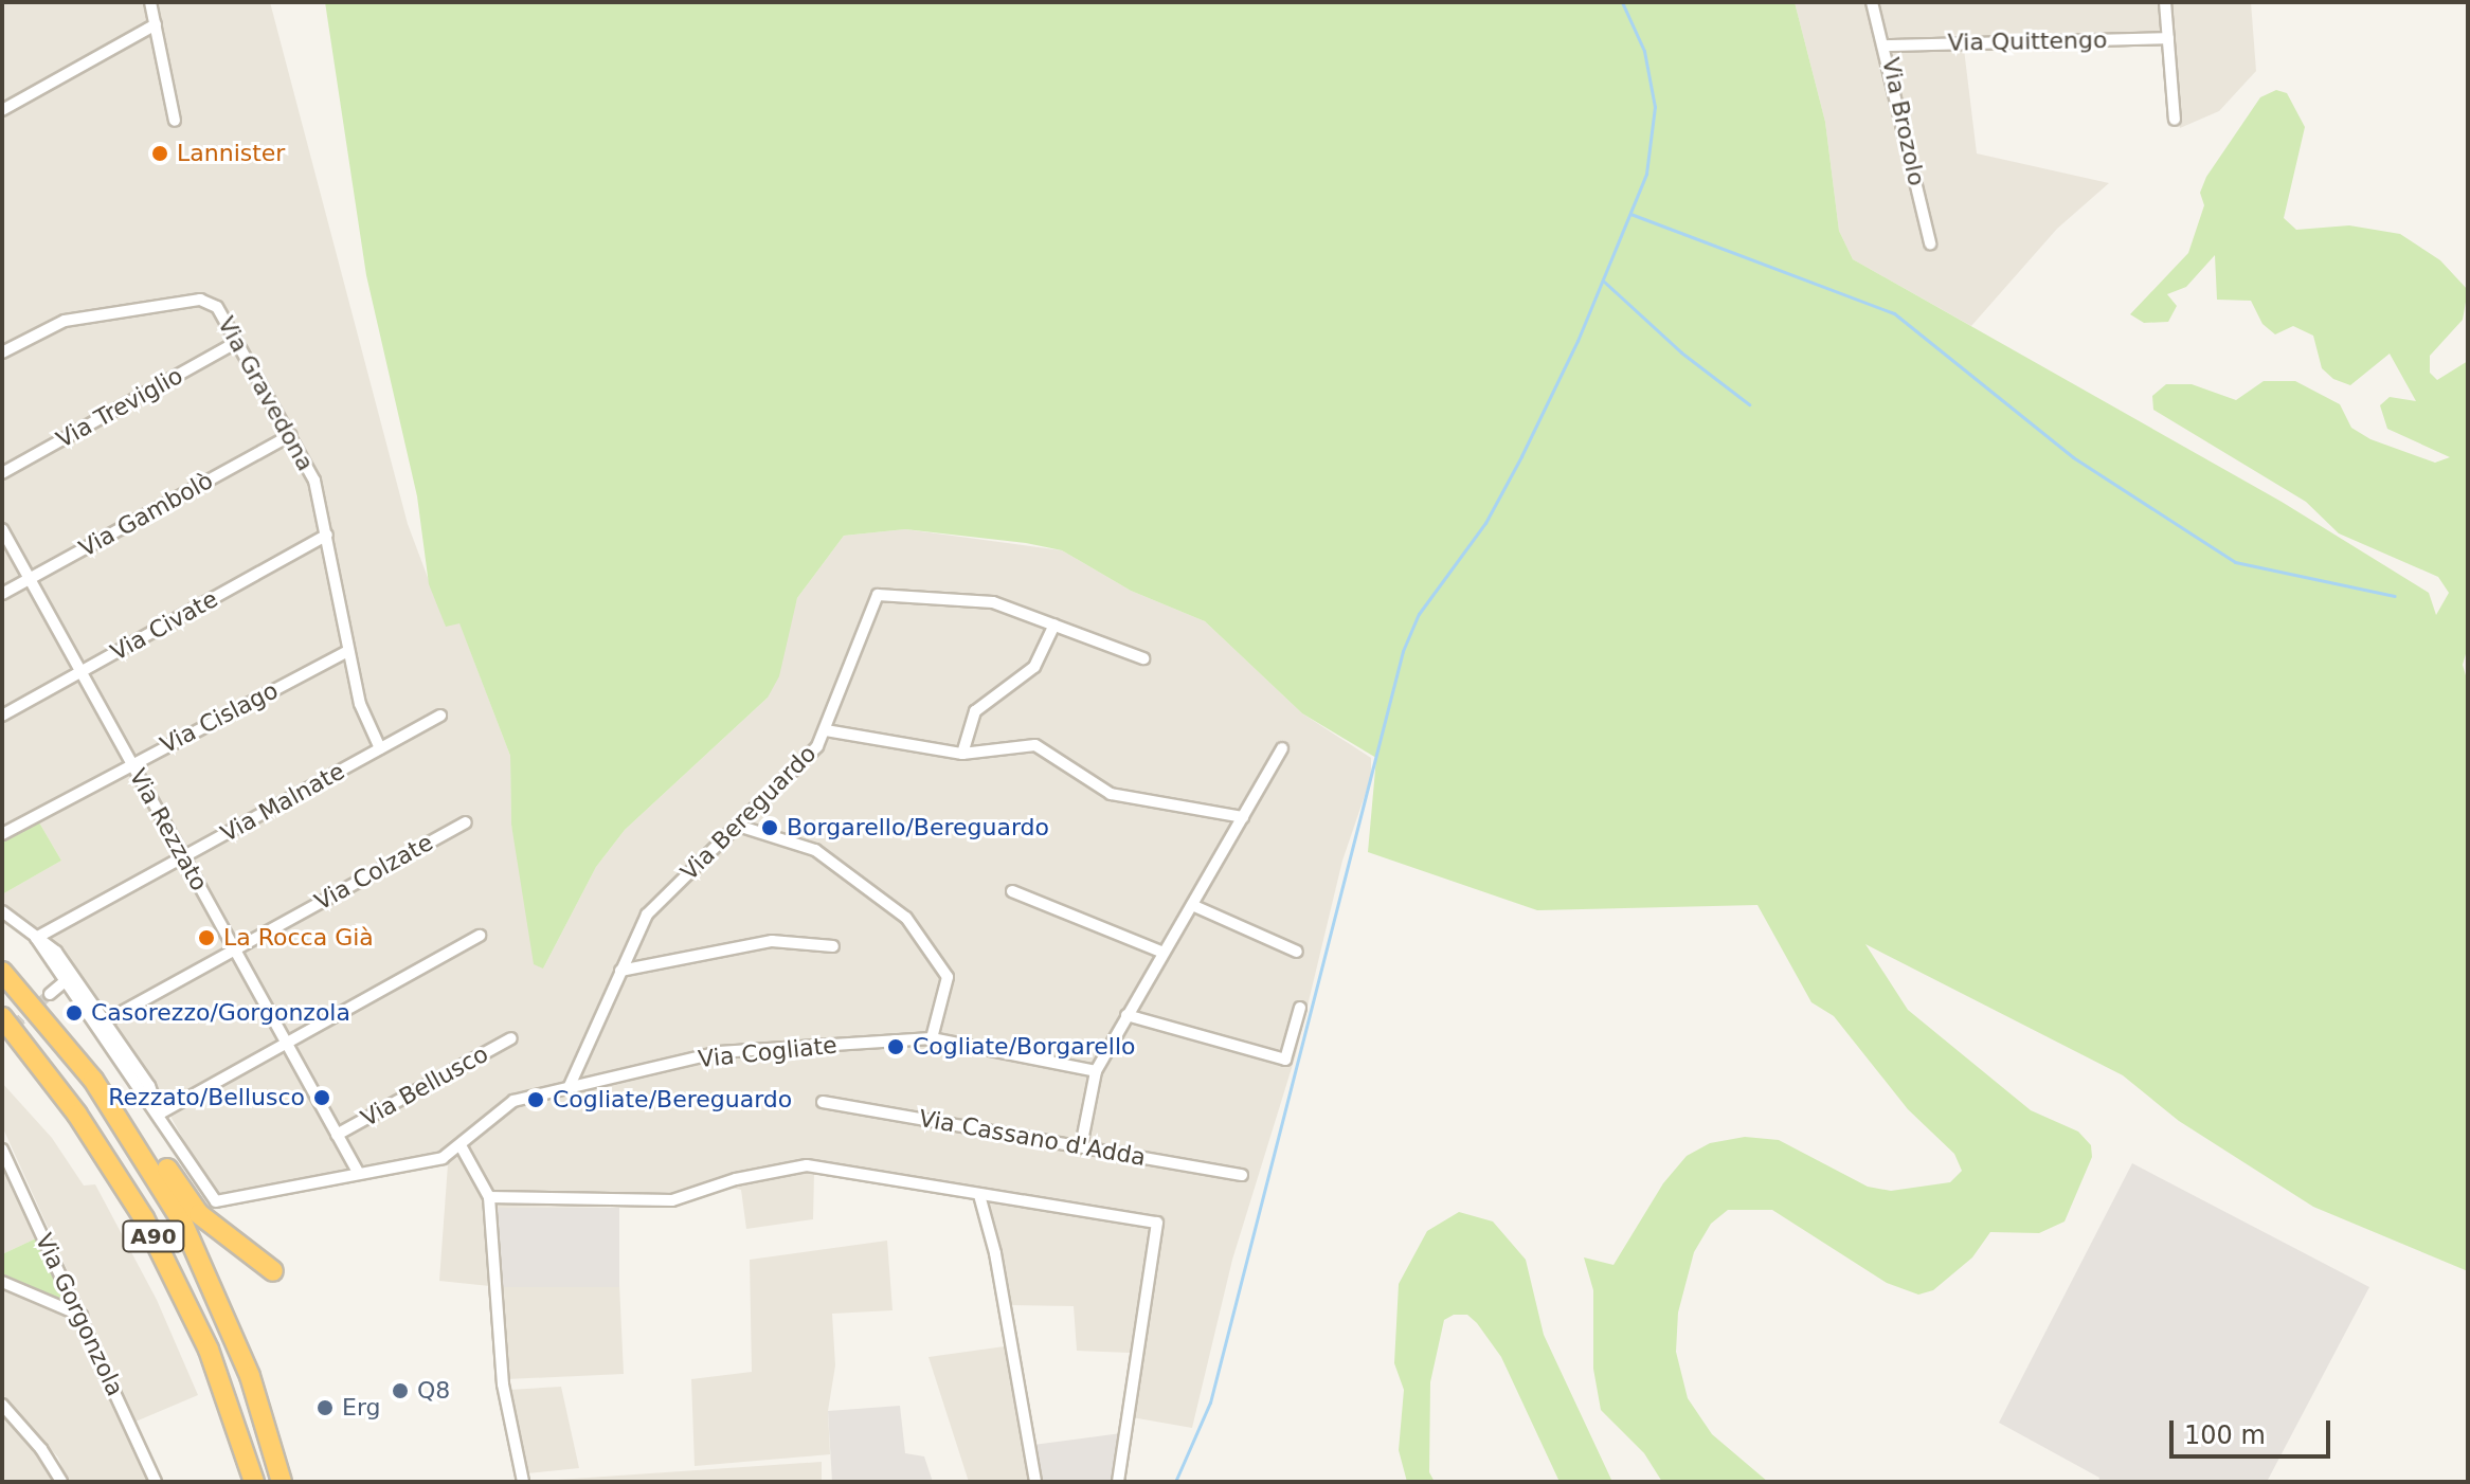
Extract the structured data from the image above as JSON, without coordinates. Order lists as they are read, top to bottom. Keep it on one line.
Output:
{"streets":{"highway":["A90"],"street":["Via Quittengo","Via Brozolo","Via Gravedona","Via Treviglio","Via Gambolò","Via Civate","Via Cislago","Via Malnate","Via Bereguardo","Via Rezzato","Via Colzate","Via Cogliate","Via Bellusco","Via Cassano d'Adda","Via Gorgonzola"]},"crossings":[["Via Quittengo","Via Brozolo"],["Via Gravedona","Via Treviglio"],["Via Gravedona","Via Gambolò"],["Via Gravedona","Via Civate"],["Via Gravedona","Via Cislago"],["Via Gravedona","Via Malnate"],["Via Gambolò","Via Rezzato"],["Via Civate","Via Rezzato"],["Via Cislago","Via Rezzato"],["Via Malnate","Via Rezzato"],["Via Bereguardo","Via Cogliate"],["Via Rezzato","Via Colzate"],["Via Rezzato","Via Cogliate"],["Via Rezzato","Via Bellusco"]],"places":["Lannister","Borgarello/Bereguardo","La Rocca Già","Casorezzo/Gorgonzola","Cogliate/Borgarello","Rezzato/Bellusco","Cogliate/Bereguardo","Q8","Erg"],"scale_bar":"100 m"}
